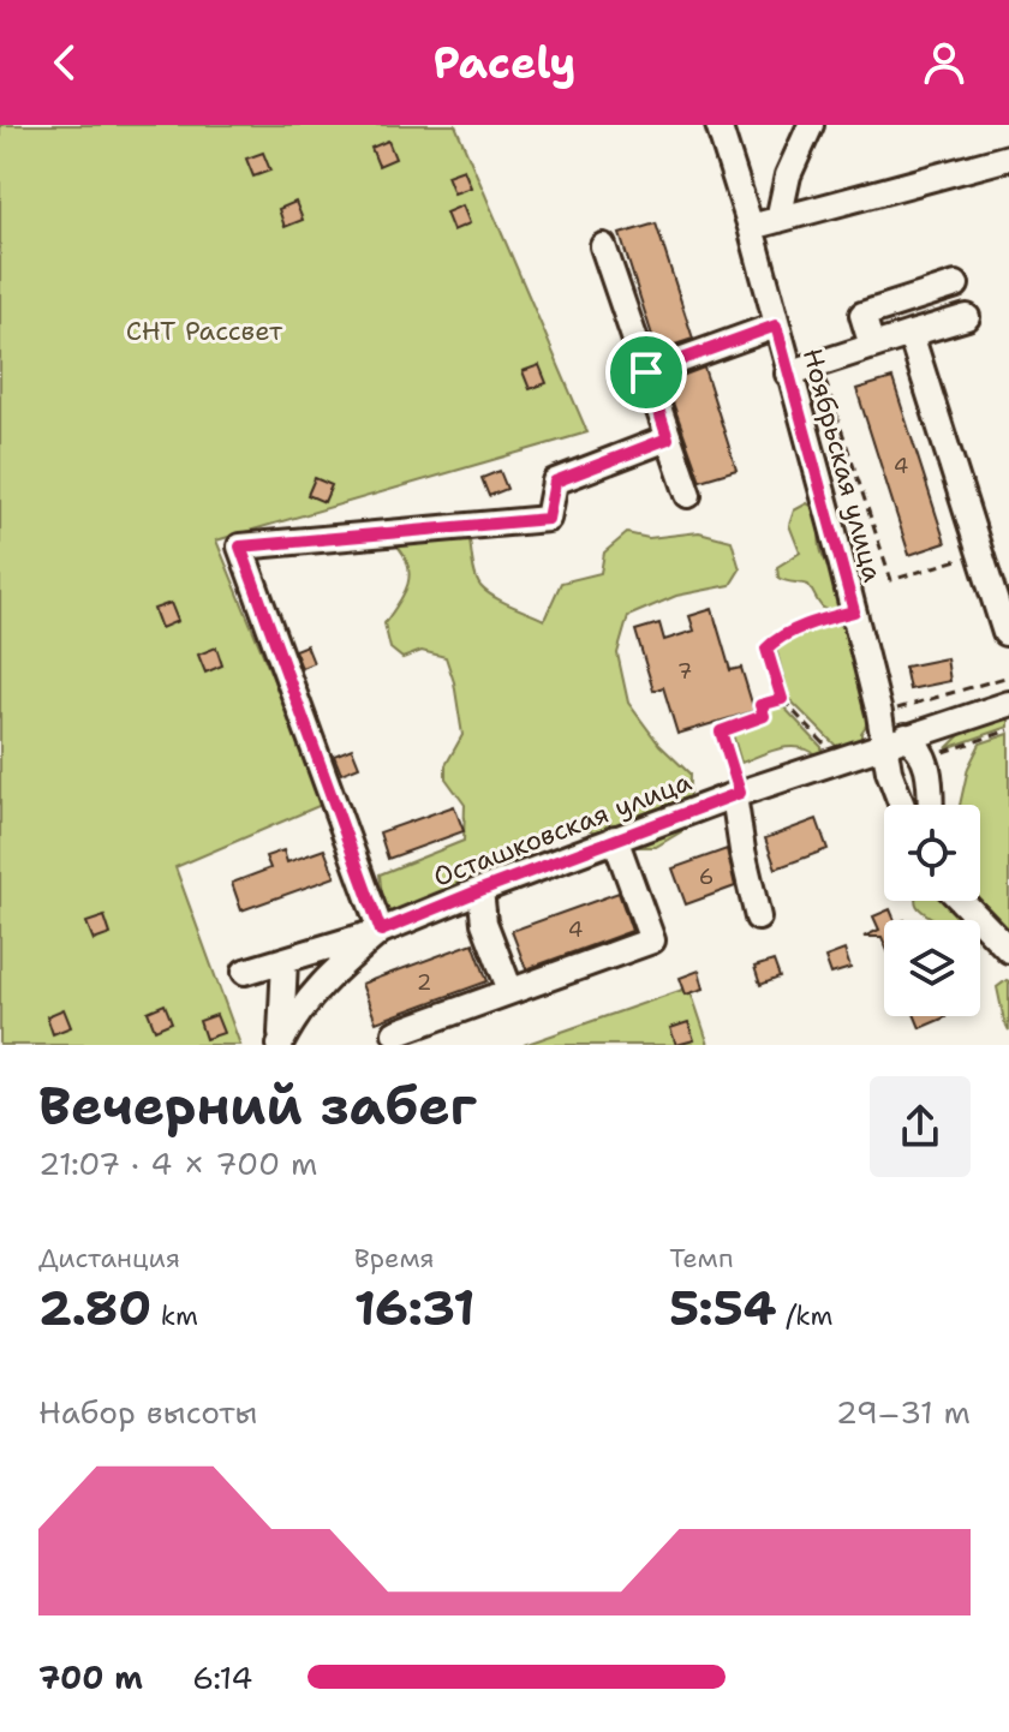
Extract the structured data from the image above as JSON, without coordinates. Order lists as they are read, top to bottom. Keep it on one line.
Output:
{"streets":{"street":["Ноябрьская улица","Осташковская улица"]},"crossings":[["Ноябрьская улица","Осташковская улица"]],"parks":["СНТ Рассвет"],"house_numbers":["4","7","6","4","2"],"page":{"header":"Pacely","heading":["Вечерний забег","21:07 · 4 × 700 m"],"stats":[["Дистанция","2.80 km"],["Время","16:31"],["Темп","5:54 /km"]],"chart":["Набор высоты","29–31 m"],"list":[{"name":"700 m","note":"6:14"}]}}
